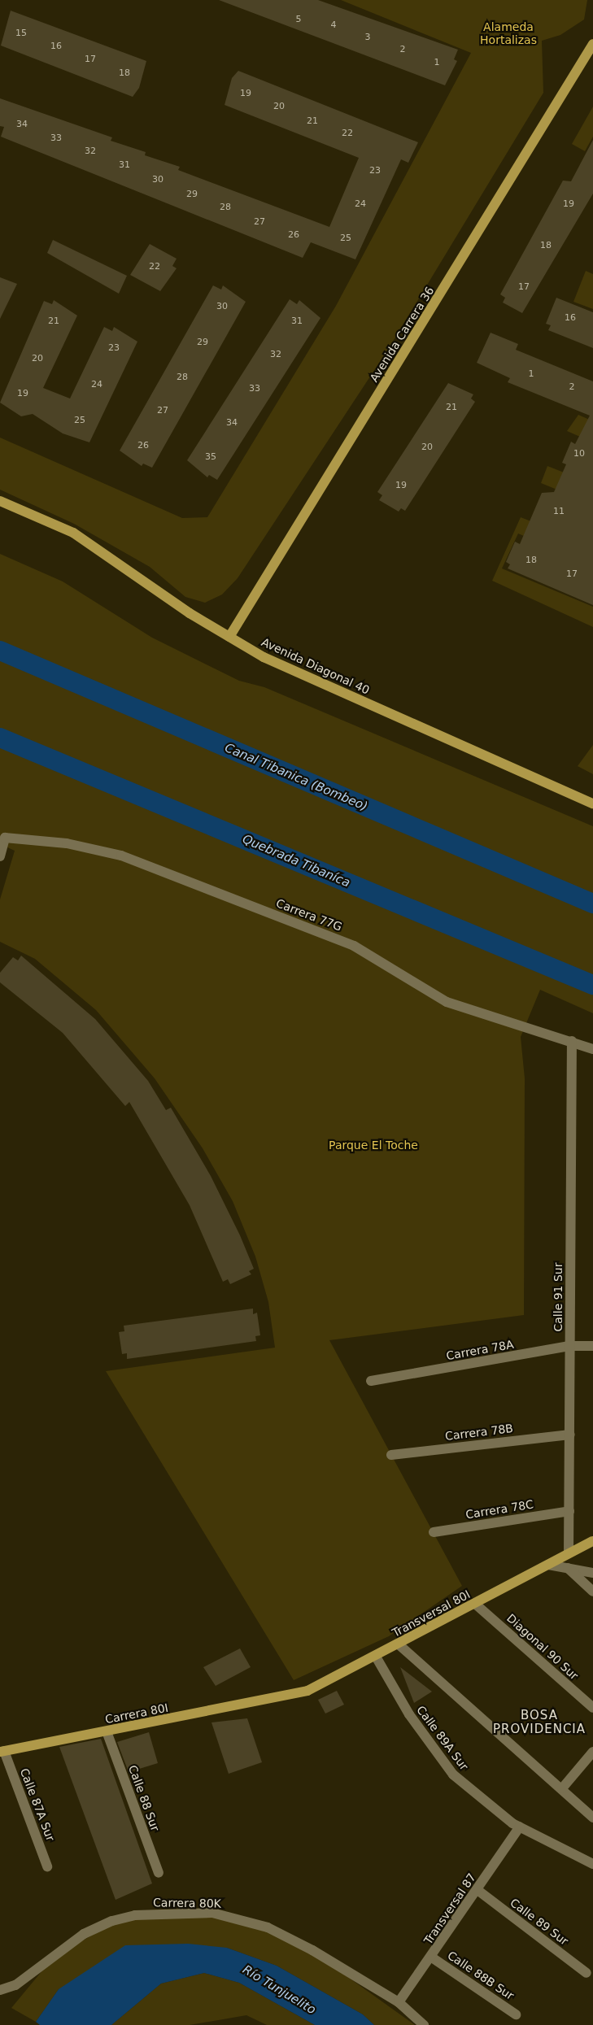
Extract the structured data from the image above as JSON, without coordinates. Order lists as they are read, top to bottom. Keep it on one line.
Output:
{"streets":{"main road":["Avenida Carrera 36","Avenida Diagonal 40","Transversal 80I","Carrera 80I"],"street":["Carrera 77G","Calle 91 Sur","Carrera 78A","Carrera 78B","Carrera 78C","Diagonal 90 Sur","Calle 89A Sur","Calle 88 Sur","Calle 87A Sur","Carrera 80K","Transversal 87","Calle 89 Sur","Calle 88B Sur"]},"crossings":[["Avenida Carrera 36","Avenida Diagonal 40"],["Carrera 77G","Calle 91 Sur"],["Calle 91 Sur","Carrera 78A"],["Calle 91 Sur","Carrera 78B"],["Calle 91 Sur","Carrera 78C"],["Calle 91 Sur","Transversal 80I"],["Transversal 80I","Diagonal 90 Sur"],["Transversal 80I","Carrera 80I"],["Transversal 80I","Calle 89A Sur"],["Carrera 80I","Calle 88 Sur"],["Carrera 80I","Calle 87A Sur"],["Calle 89A Sur","Transversal 87"],["Carrera 80K","Transversal 87"],["Transversal 87","Calle 89 Sur"],["Transversal 87","Calle 88B Sur"]],"districts":["BOSA PROVIDENCIA"],"water":["Canal Tibanica (Bombeo)","Quebrada Tibaníca","Río Tunjuelito"],"parks":["Alameda Hortalizas","Parque El Toche"],"house_numbers":["5","4","15","3","16","2","17","1","18","19","20","21","34","22","33","32","31","23","30","29","24","19","28","27","26","25","18","22","17","30","16","21","31","29","23","32","20","1","28","24","2","33","19","21","27","25","34","26","20","10","35","19","11","18","17"]}
